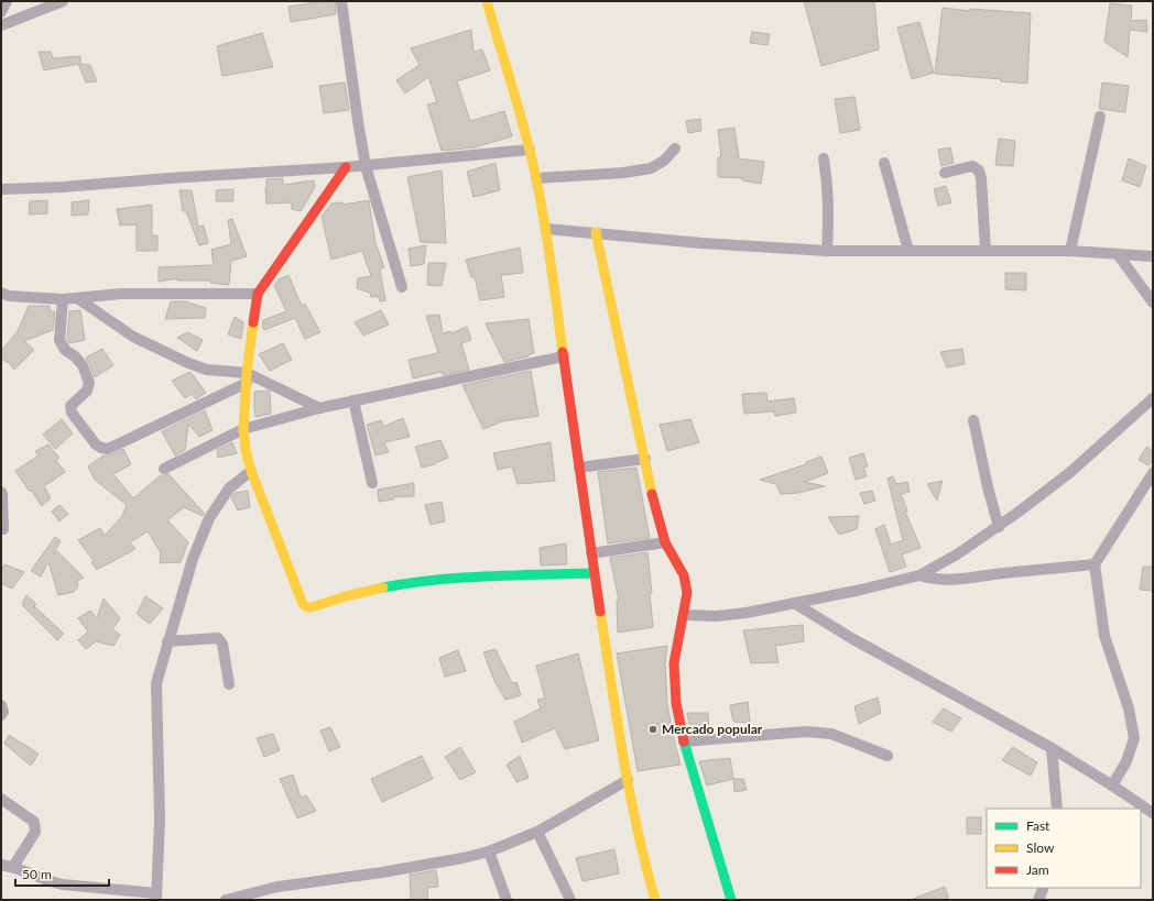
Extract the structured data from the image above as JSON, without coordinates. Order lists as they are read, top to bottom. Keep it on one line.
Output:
{"places":["Mercado popular"],"legend":["Fast","Slow","Jam"],"scale_bar":"50 m"}
